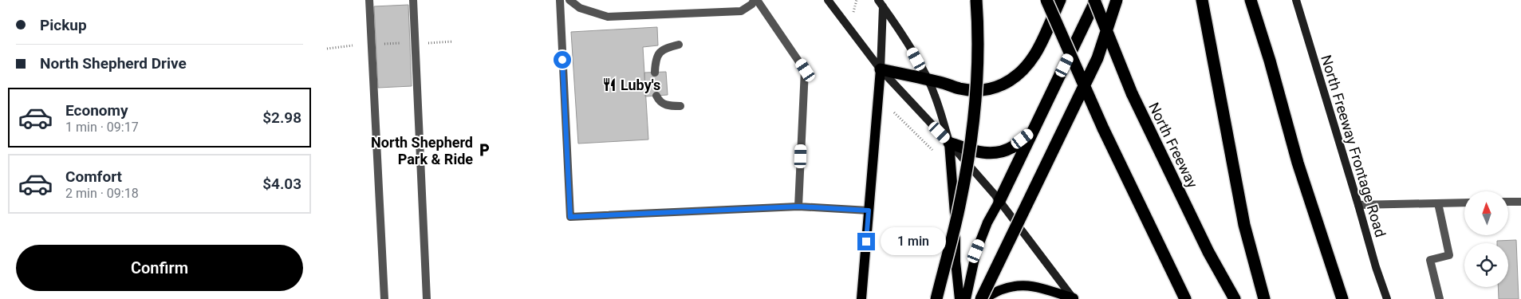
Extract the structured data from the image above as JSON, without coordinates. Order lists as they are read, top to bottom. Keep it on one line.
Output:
{"streets":{"highway":["North Freeway"],"main road":["North Freeway Frontage Road"]},"places":{"restaurant":["Luby's"],"parking":["North Shepherd Park & Ride"]},"north":"top","page":{"banner":["Pickup","North Shepherd Drive"],"list":[{"name":"Economy","note":"1 min · 09:17","value":"$2.98"},{"name":"Comfort","note":"2 min · 09:18","value":"$4.03"}],"bubble":"1 min","buttons":"Confirm"}}
